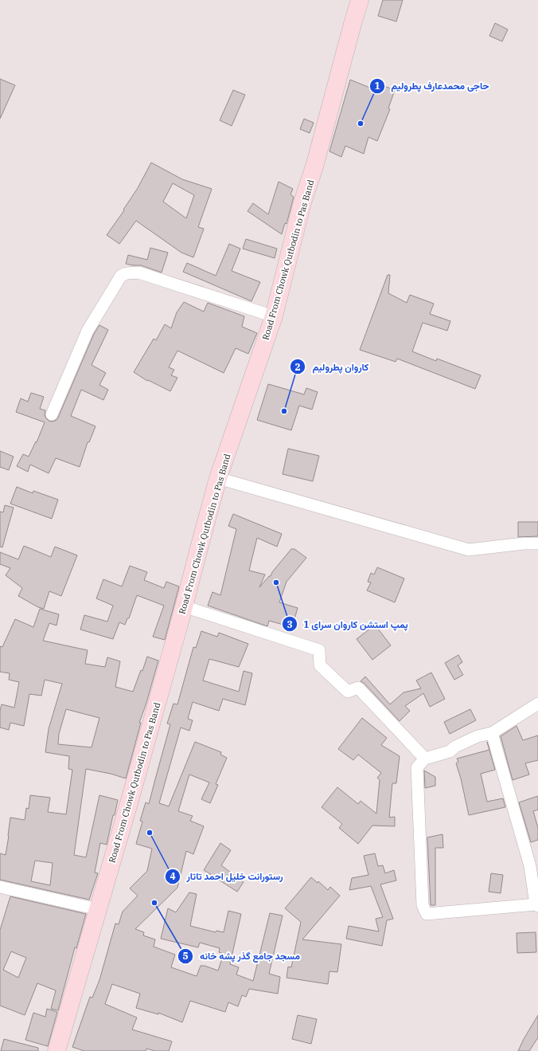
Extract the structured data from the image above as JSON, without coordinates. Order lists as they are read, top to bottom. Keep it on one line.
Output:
{"streets":{"main road":["Road From Chowk Qutbodin to Pas Band"]},"places":["حاجی محمدعارف پطرولیم","کاروان پطرولیم","پمپ استشن کاروان سرای 1","رستورانت خلیل احمد تاتار","مسجد جامع گذر پشه خانه"]}
